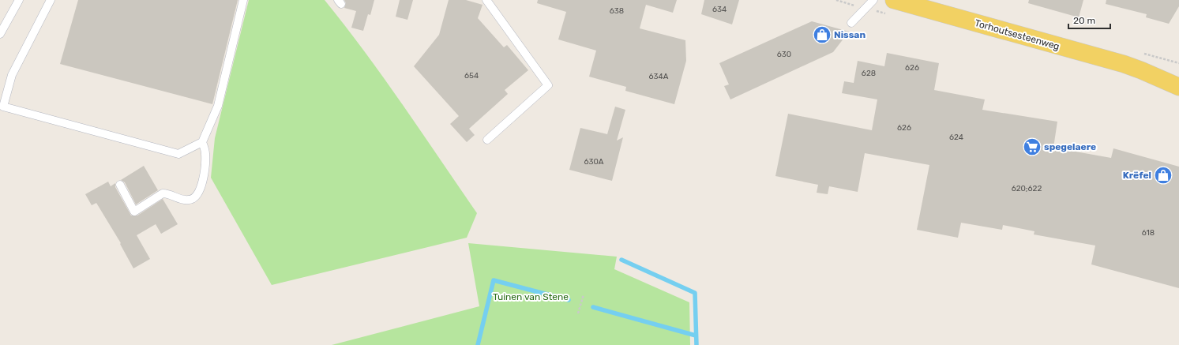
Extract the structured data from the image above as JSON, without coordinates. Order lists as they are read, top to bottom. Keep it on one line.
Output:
{"streets":{"main road":["Torhoutsesteenweg"]},"parks":["Tuinen van Stene"],"places":{"shop":["Nissan","Krëfel"],"supermarket":["spegelaere"]},"house_numbers":["634","638","630","626","628","654","634A","626","624","630A","620;622","618"],"scale_bar":"20 m"}
